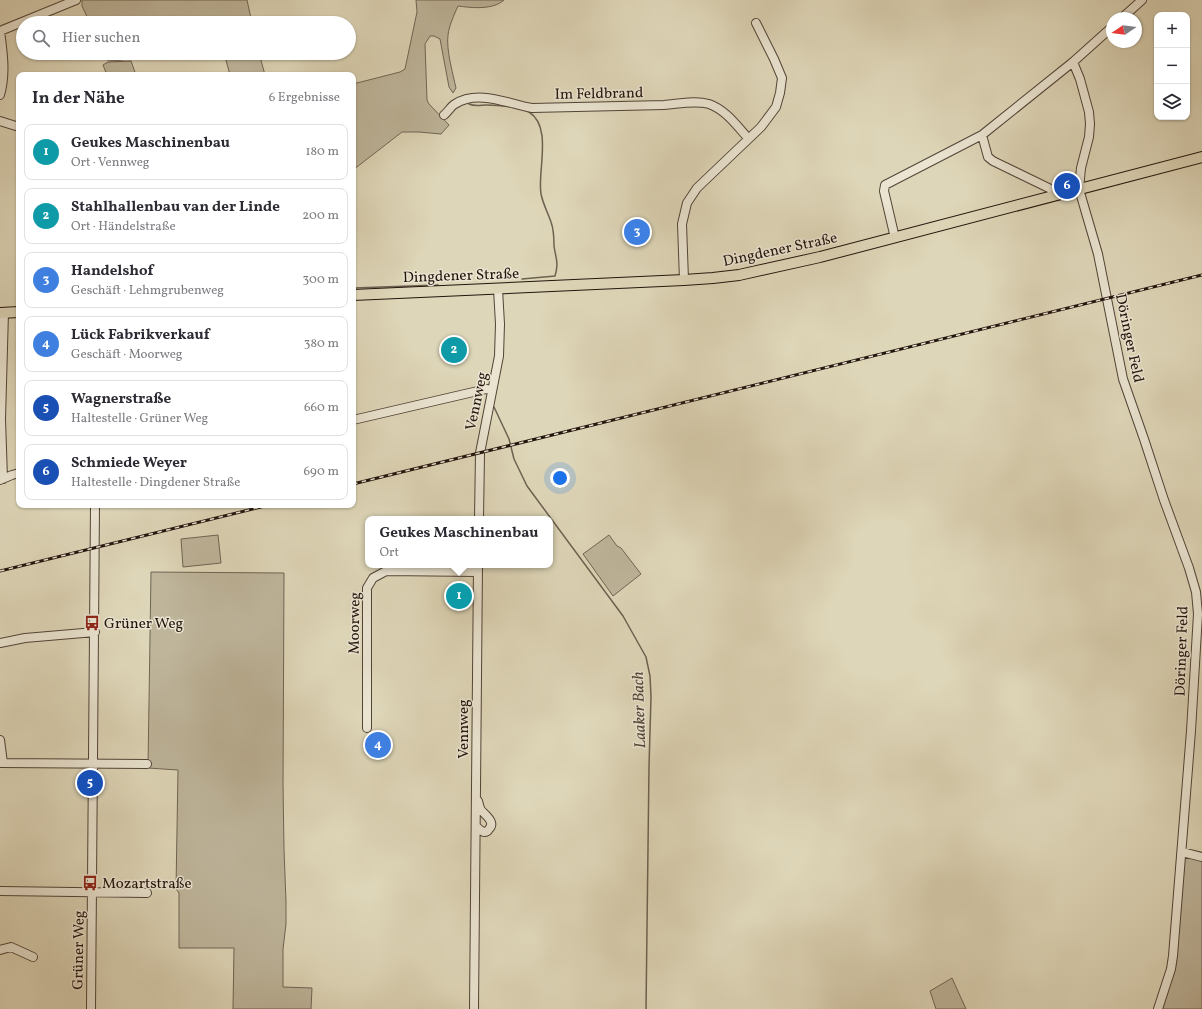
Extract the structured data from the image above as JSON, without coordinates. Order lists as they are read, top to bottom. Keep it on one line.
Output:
{"streets":{"main road":["Dingdener Straße"],"street":["Im Feldbrand","Döringer Feld","Vennweg","Moorweg","Grüner Weg"]},"crossings":[["Dingdener Straße","Döringer Feld"],["Dingdener Straße","Vennweg"],["Vennweg","Moorweg"]],"water":["Laaker Bach"],"places":{"bus stop":["Grüner Weg","Mozartstraße"]},"north":"left","page":{"map_buttons":["+","−"],"search":"Hier suchen","heading":["In der Nähe","6 Ergebnisse"],"list":[{"mark":"1","name":"Geukes Maschinenbau","note":"Ort · Vennweg","value":"180 m"},{"mark":"2","name":"Stahlhallenbau van der Linde","note":"Ort · Händelstraße","value":"200 m"},{"mark":"3","name":"Handelshof","note":"Geschäft · Lehmgrubenweg","value":"300 m"},{"mark":"4","name":"Lück Fabrikverkauf","note":"Geschäft · Moorweg","value":"380 m"},{"mark":"5","name":"Wagnerstraße","note":"Haltestelle · Grüner Weg","value":"660 m"},{"mark":"6","name":"Schmiede Weyer","note":"Haltestelle · Dingdener Straße","value":"690 m"}],"pins":["6","3","2","1","4","5"],"popup":["Geukes Maschinenbau","Ort"]}}
